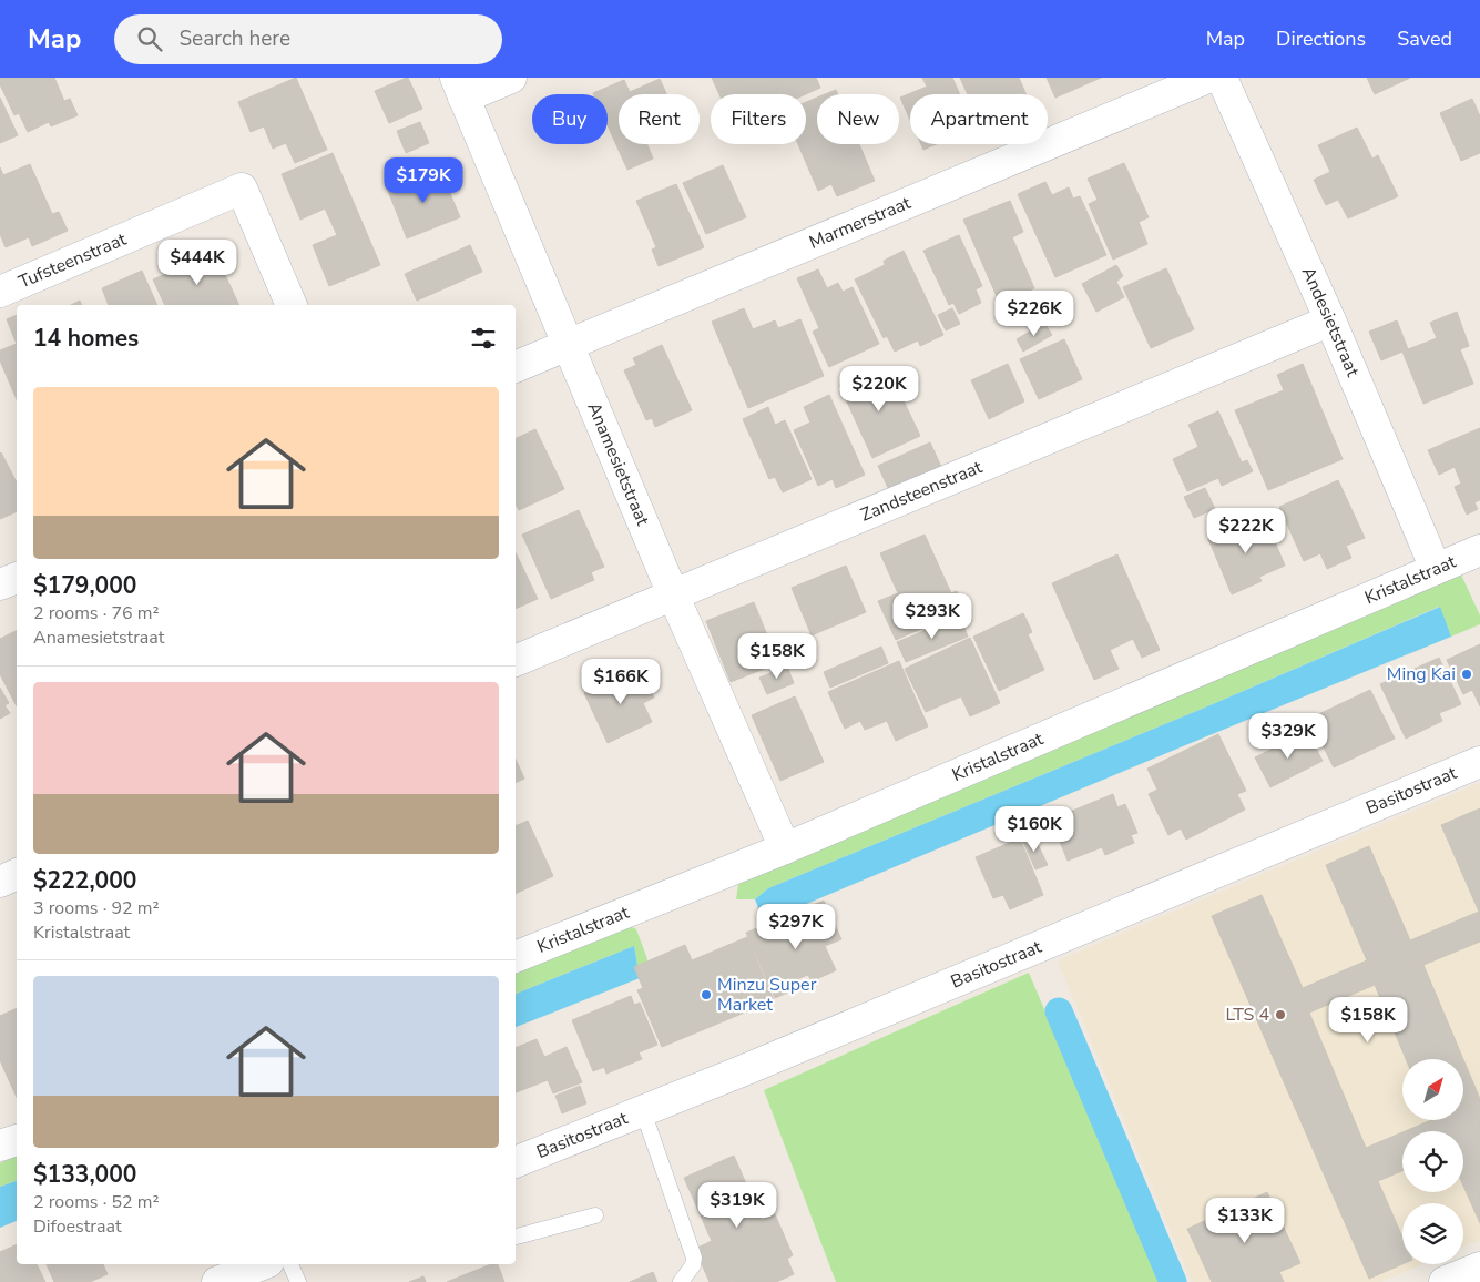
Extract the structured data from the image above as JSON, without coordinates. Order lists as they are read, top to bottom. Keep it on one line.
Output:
{"streets":{"street":["Marmerstraat","Tufsteenstraat","Andesietstraat","Anamesietstraat","Zandsteenstraat","Kristalstraat","Basitostraat"]},"crossings":[["Marmerstraat","Anamesietstraat"],["Andesietstraat","Zandsteenstraat"],["Andesietstraat","Kristalstraat"],["Anamesietstraat","Zandsteenstraat"],["Anamesietstraat","Kristalstraat"]],"places":["Ming Kai","Minzu Super Market","LTS 4"],"north":"top right","page":{"header":"Map","search":"Search here","nav":["Map","Directions","Saved"],"chip":["Buy","Rent","Filters","New","Apartment"],"price":["$179K","$444K","$226K","$220K","$222K","$293K","$158K","$166K","$329K","$160K","$297K","$158K","$319K","$133K"],"heading":"14 homes","list":[{"name":"$179,000","note":"2 rooms · 76 m² · Anamesietstraat"},{"name":"$222,000","note":"3 rooms · 92 m² · Kristalstraat"},{"name":"$133,000","note":"2 rooms · 52 m² · Difoestraat"}]}}
